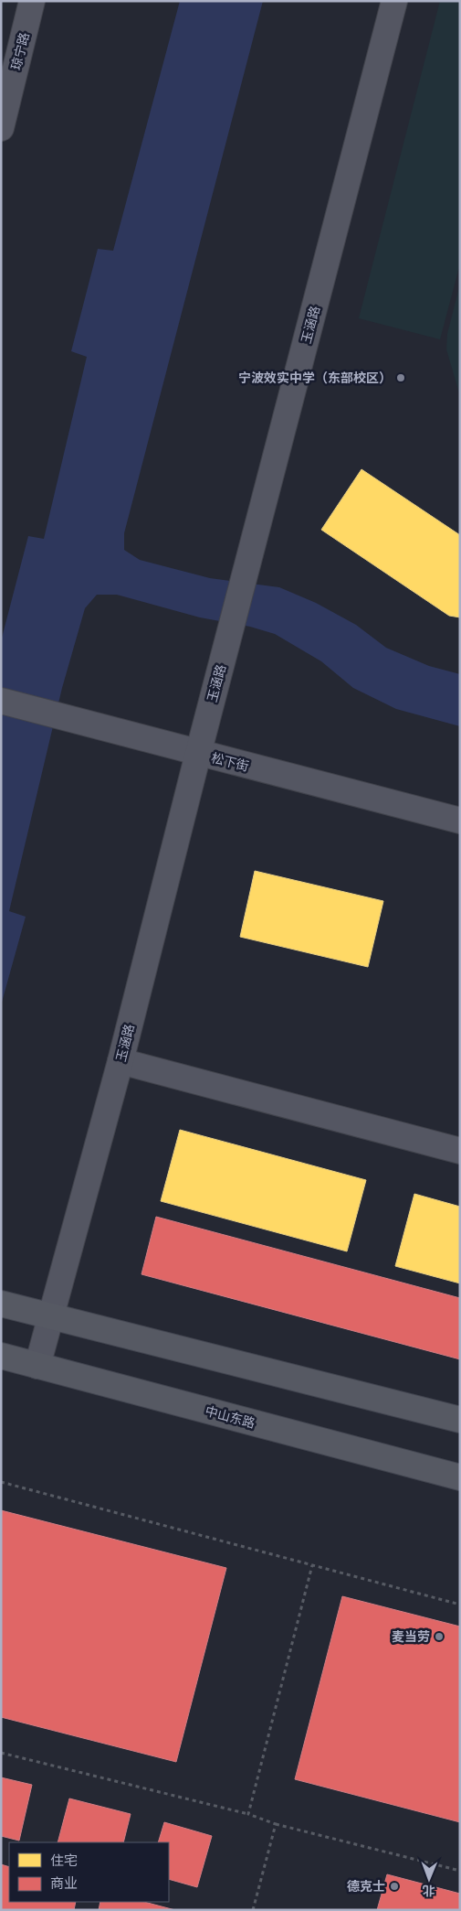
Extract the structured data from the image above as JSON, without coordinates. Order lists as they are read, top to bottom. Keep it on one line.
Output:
{"streets":{"main road":["中山东路"],"street":["琼宁路","玉涵路","松下街"]},"crossings":[["玉涵路","松下街"],["玉涵路","中山东路"]],"places":["宁波效实中学（东部校区）","麦当劳","德克士"],"legend":["住宅","商业"],"north":"bottom"}
